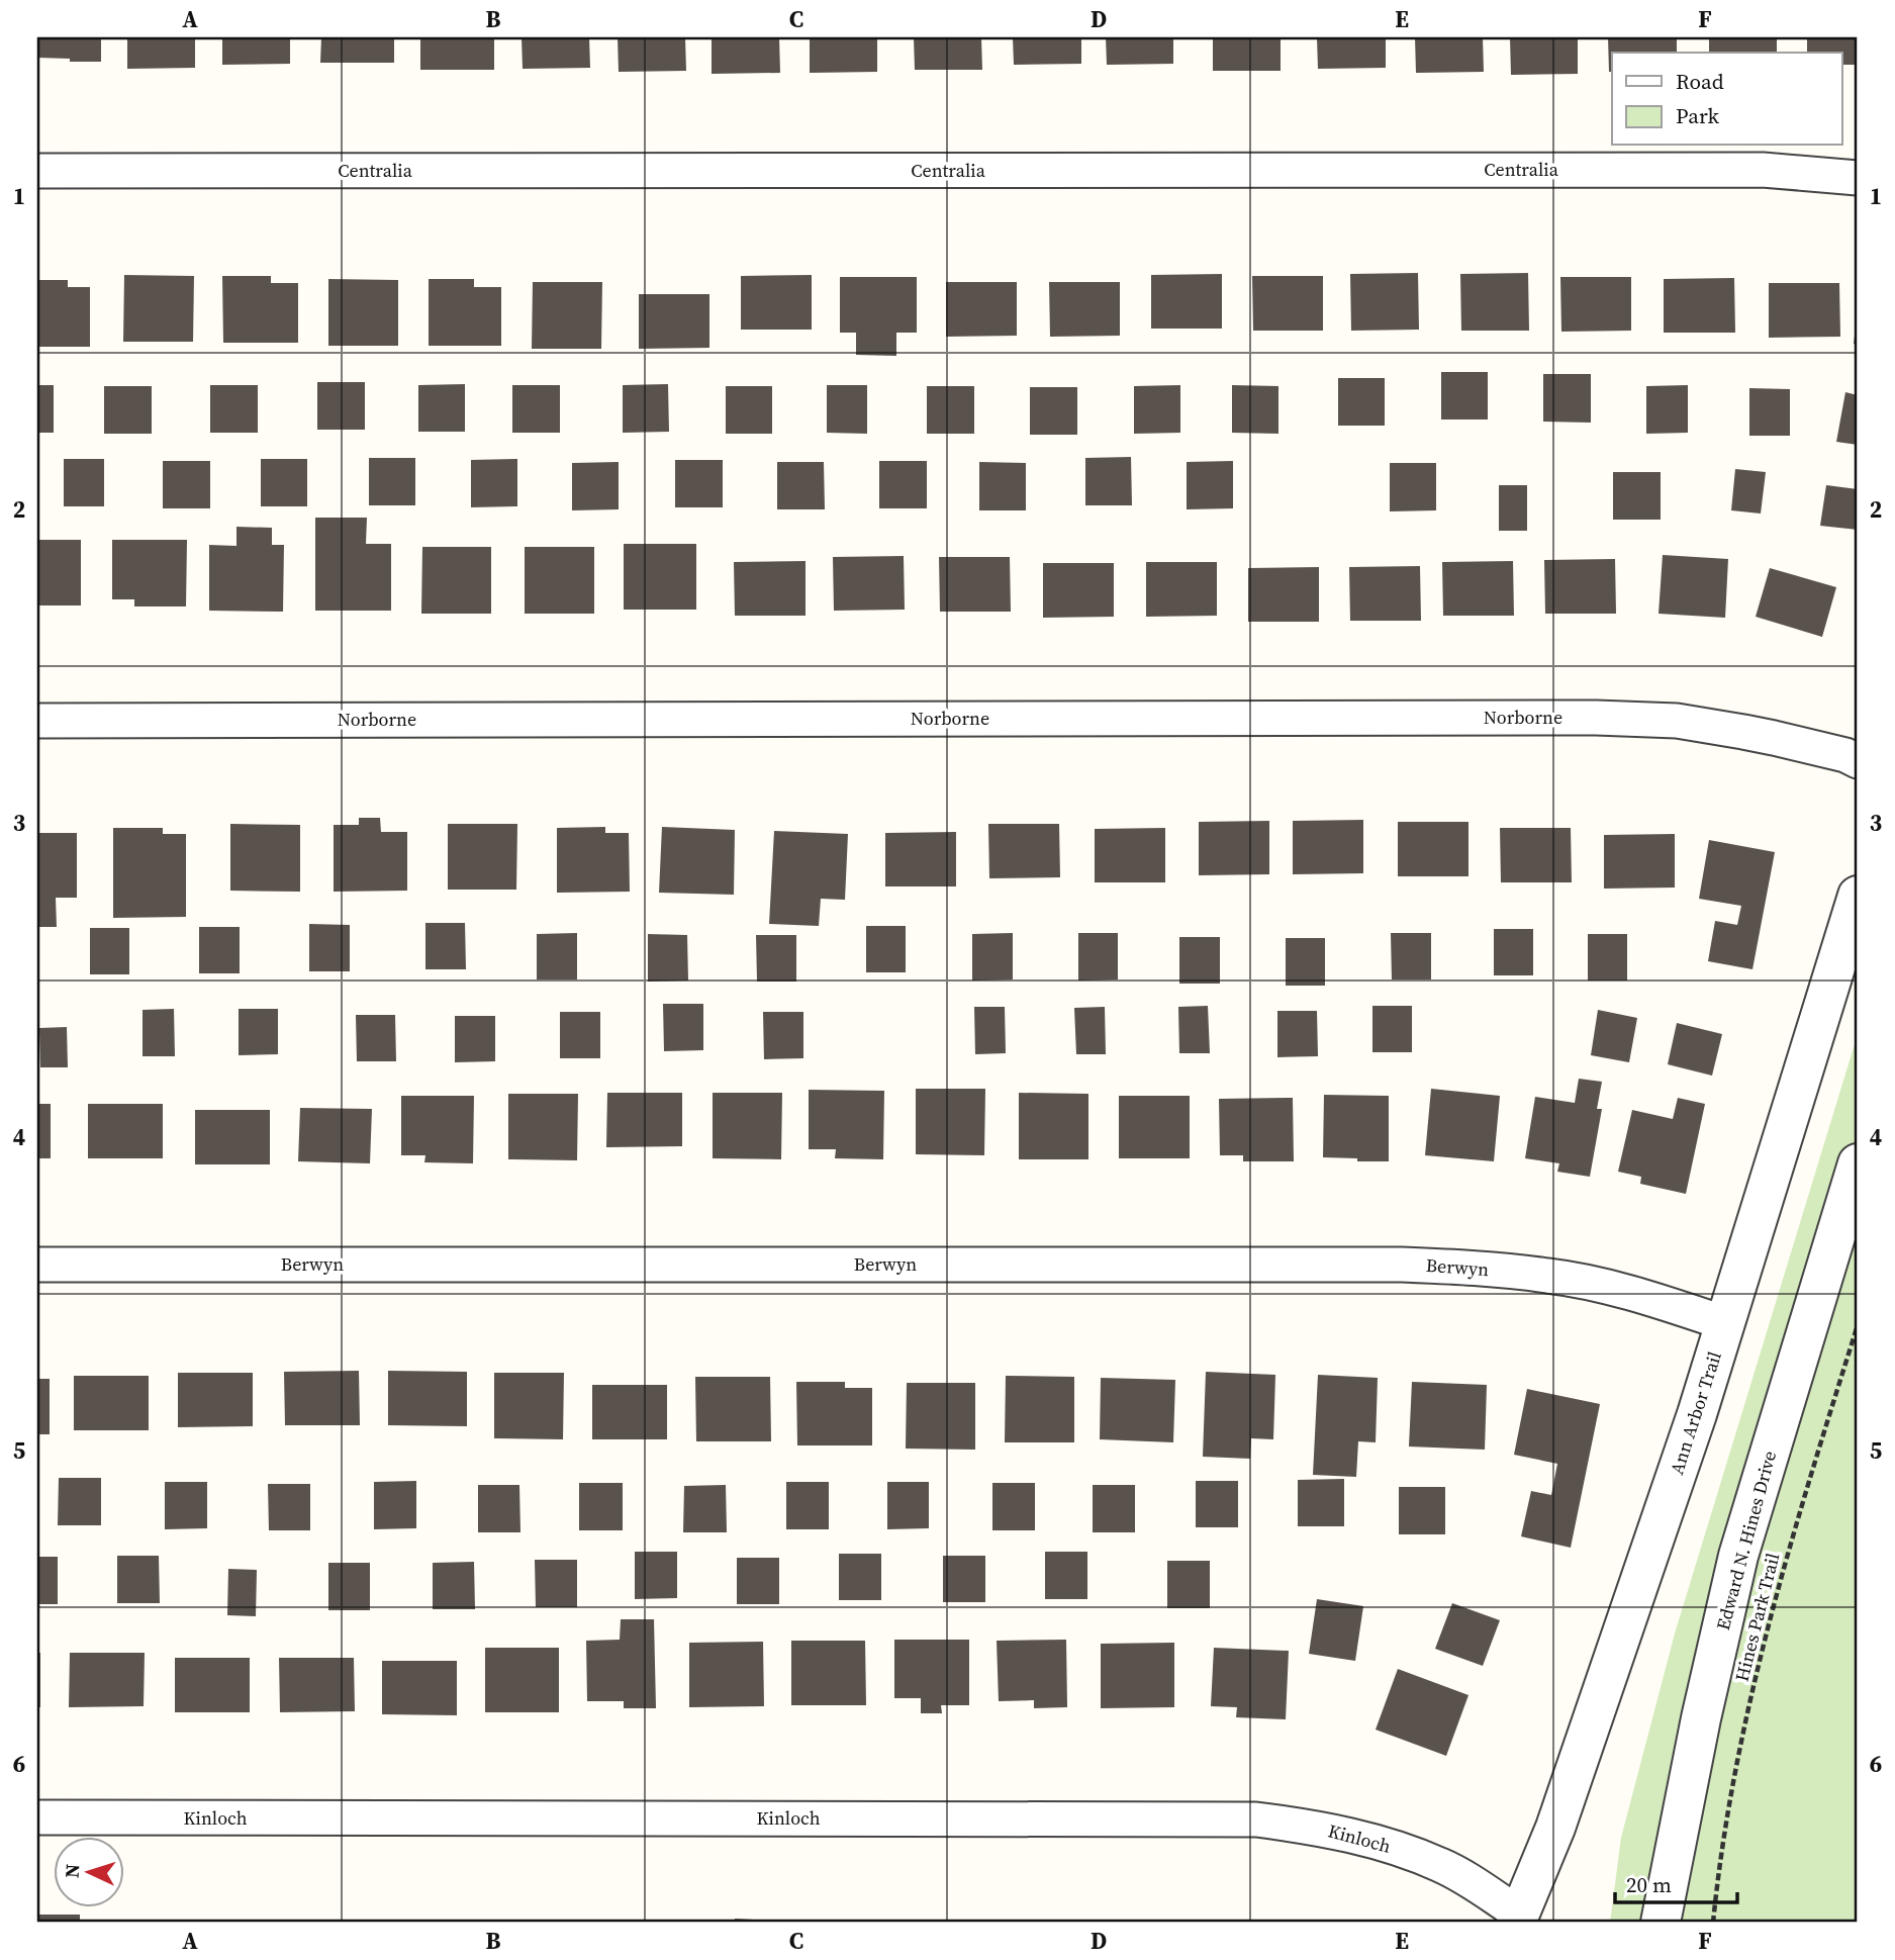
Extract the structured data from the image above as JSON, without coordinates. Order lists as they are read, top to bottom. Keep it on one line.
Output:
{"streets":{"street":["Centralia","Norborne","Berwyn","Ann Arbor Trail","Edward N. Hines Drive","Kinloch"],"path":["Hines Park Trail"]},"crossings":[["Berwyn","Ann Arbor Trail"],["Ann Arbor Trail","Kinloch"]],"legend":["Road","Park"],"scale_bar":"20 m","north":"left","grid":{"columns":["A","B","C","D","E","F"],"rows":["1","2","3","4","5","6"]}}
